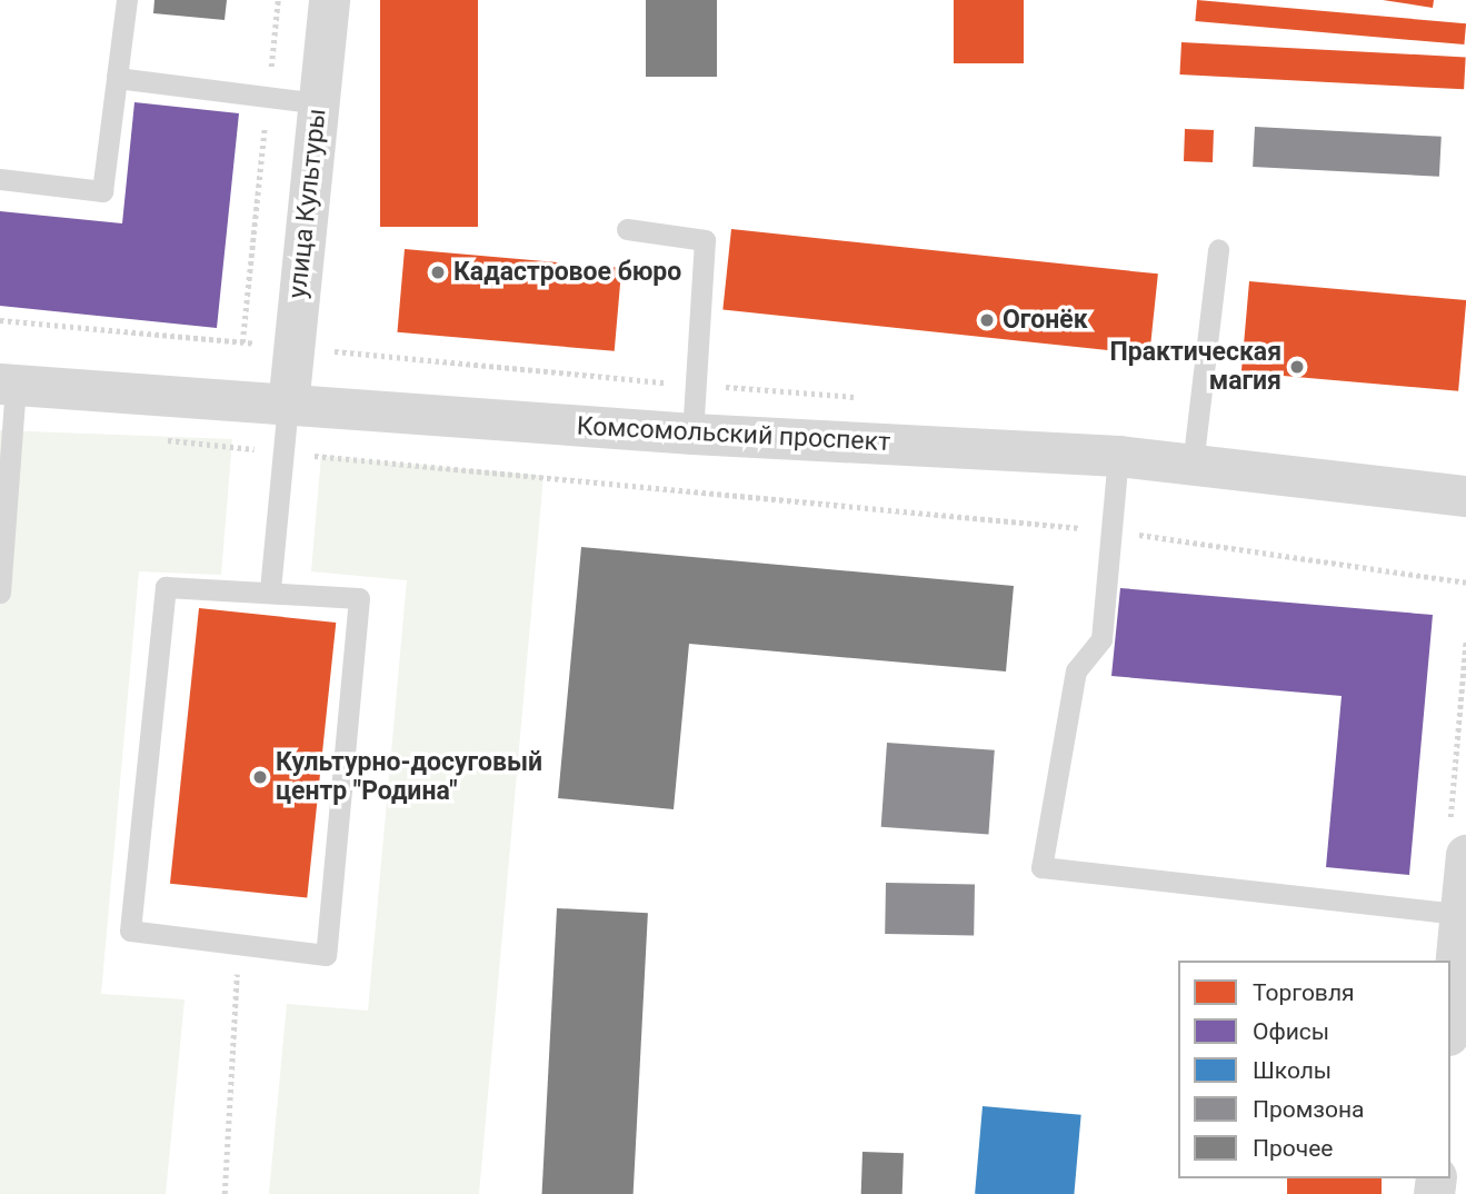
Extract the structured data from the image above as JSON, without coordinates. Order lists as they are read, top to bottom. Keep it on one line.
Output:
{"streets":{"street":["улица Культуры","Комсомольский проспект"]},"crossings":[["улица Культуры","Комсомольский проспект"]],"places":["Кадастровое бюро","Огонёк","Практическая магия","Культурно-досуговый центр \"Родина\""],"legend":["Торговля","Офисы","Школы","Промзона","Прочее"]}
